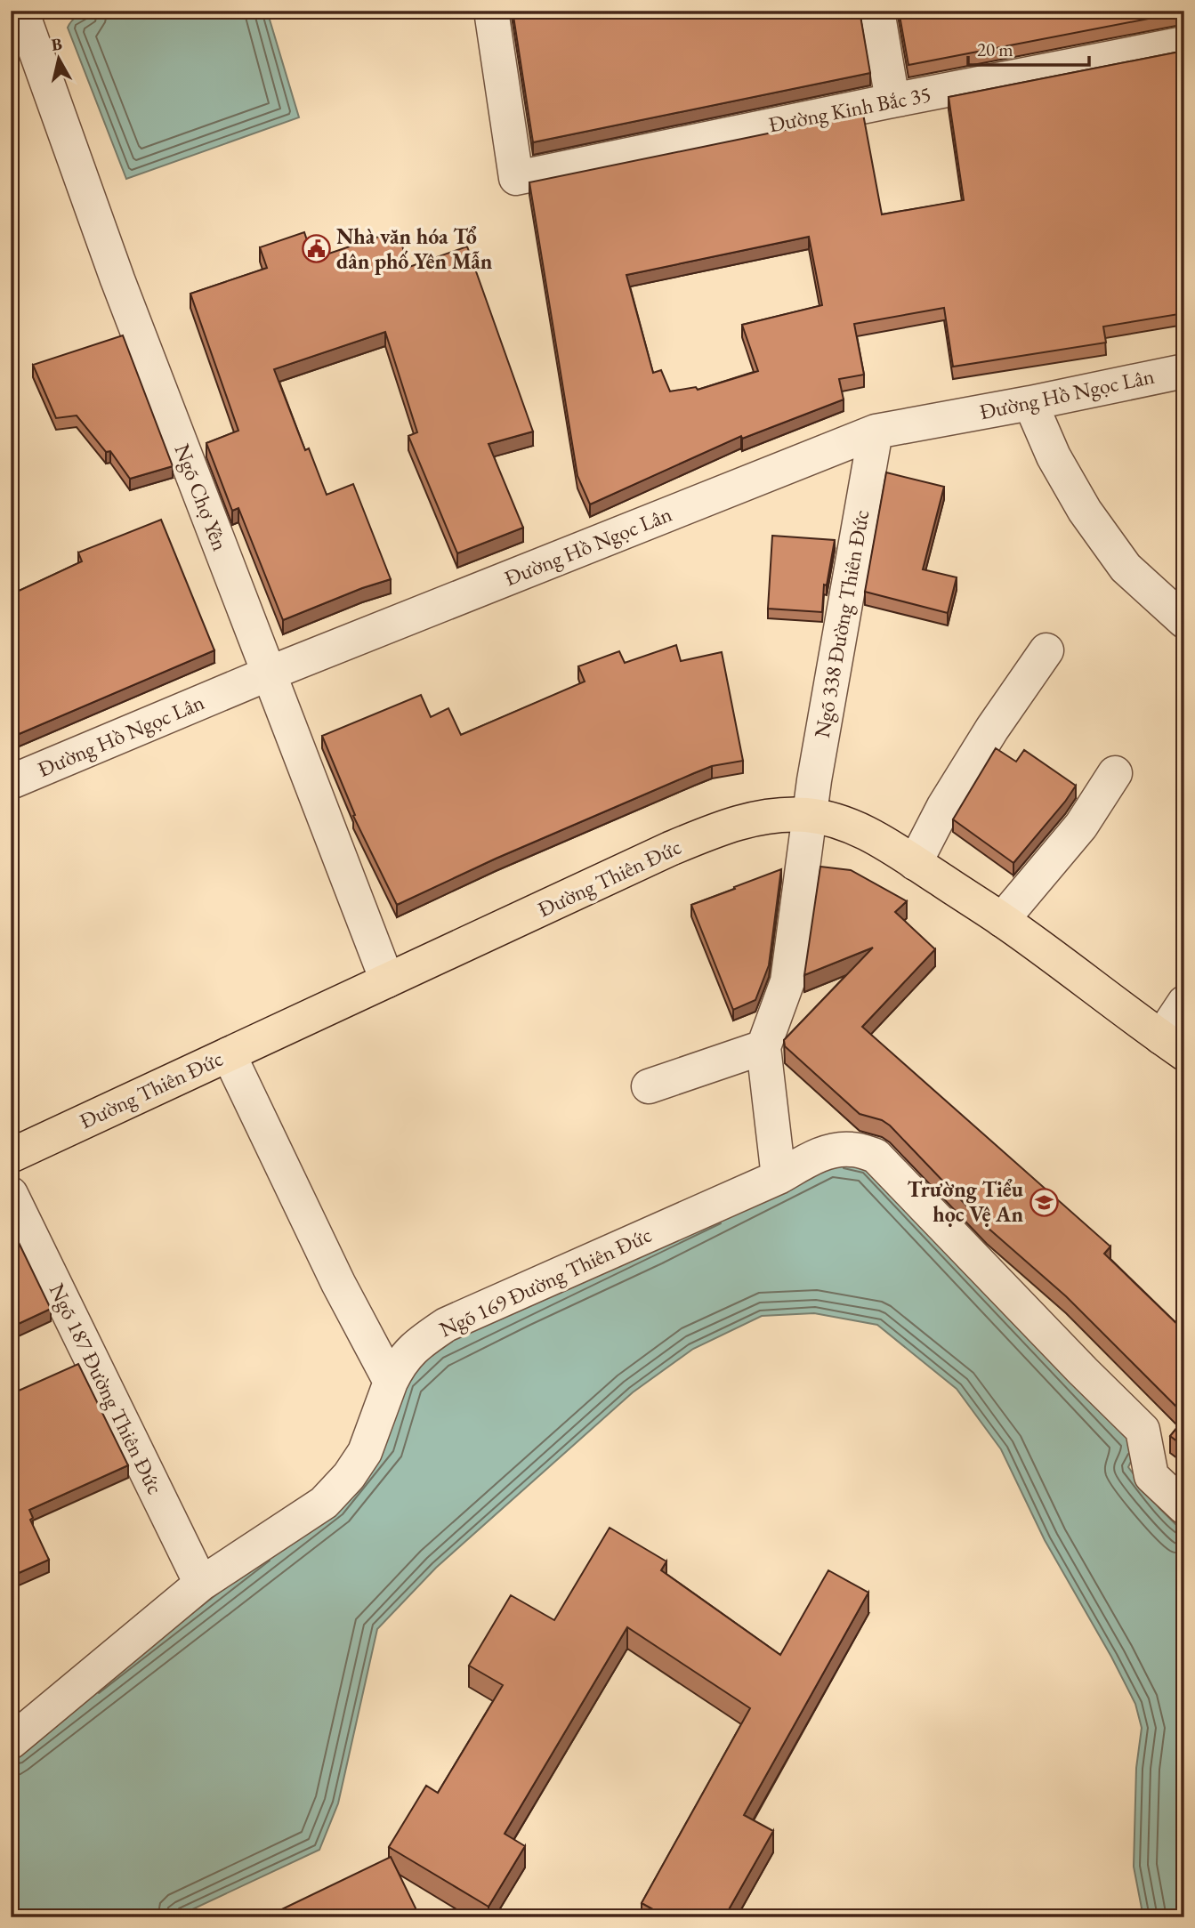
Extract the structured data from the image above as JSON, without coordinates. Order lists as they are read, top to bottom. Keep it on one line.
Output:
{"streets":{"main road":["Đường Thiên Đức"],"street":["Đường Kinh Bắc 35","Đường Hồ Ngọc Lân","Ngõ Chợ Yên","Ngõ 338 Đường Thiên Đức","Ngõ 169 Đường Thiên Đức","Ngõ 187 Đường Thiên Đức"]},"crossings":[["Đường Hồ Ngọc Lân","Ngõ Chợ Yên"],["Đường Hồ Ngọc Lân","Ngõ 338 Đường Thiên Đức"],["Ngõ Chợ Yên","Đường Thiên Đức"],["Ngõ 338 Đường Thiên Đức","Đường Thiên Đức"],["Ngõ 169 Đường Thiên Đức","Ngõ 187 Đường Thiên Đức"]],"places":{"public building":["Nhà văn hóa Tổ dân phố Yên Mẫn"],"school or university":["Trường Tiểu học Vệ An"]},"scale_bar":"20 m","north":"top"}
